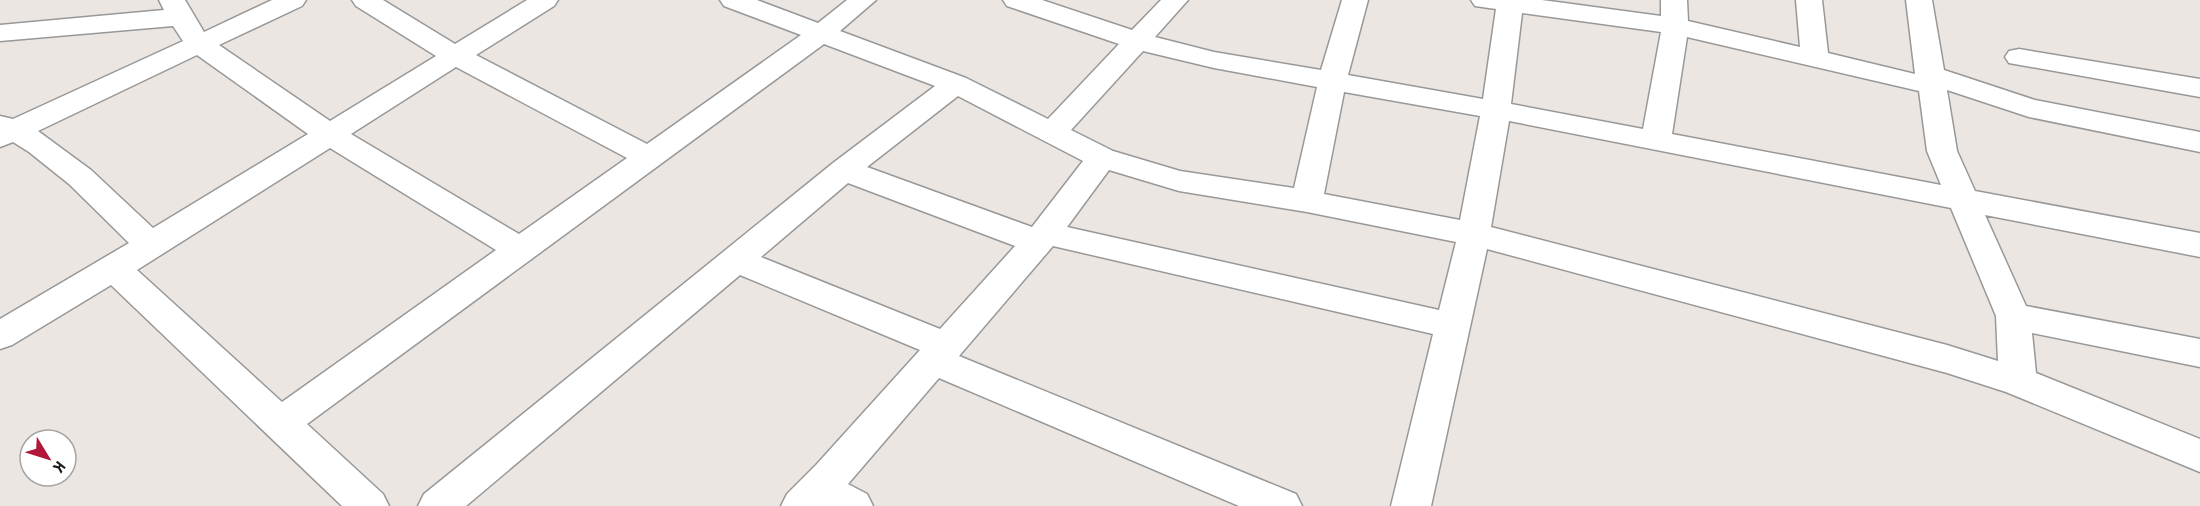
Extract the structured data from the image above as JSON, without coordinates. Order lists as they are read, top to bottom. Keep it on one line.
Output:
{"north":"bottom right"}
